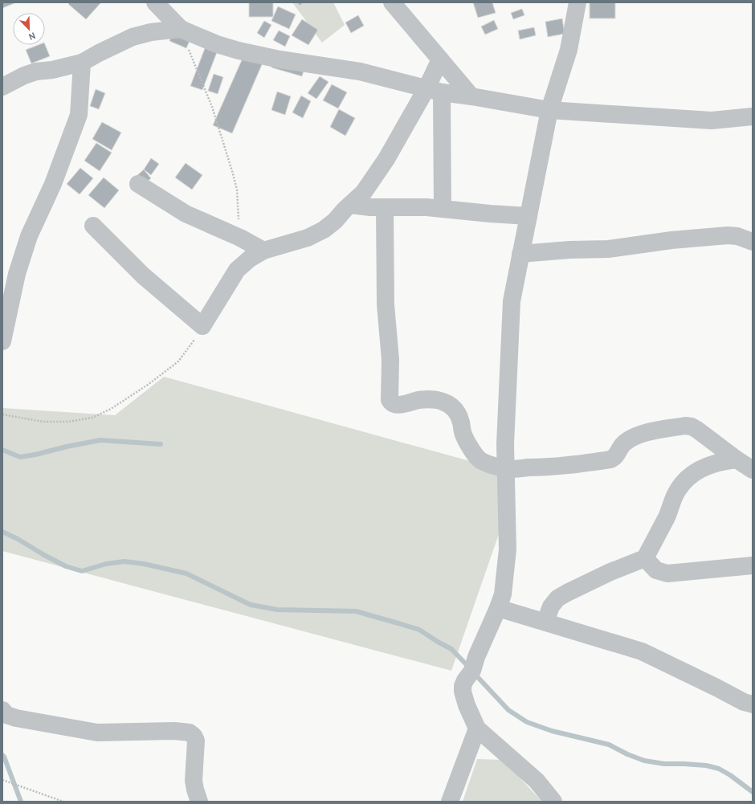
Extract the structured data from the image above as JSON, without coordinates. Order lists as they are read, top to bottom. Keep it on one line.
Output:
{"north":"bottom right"}
